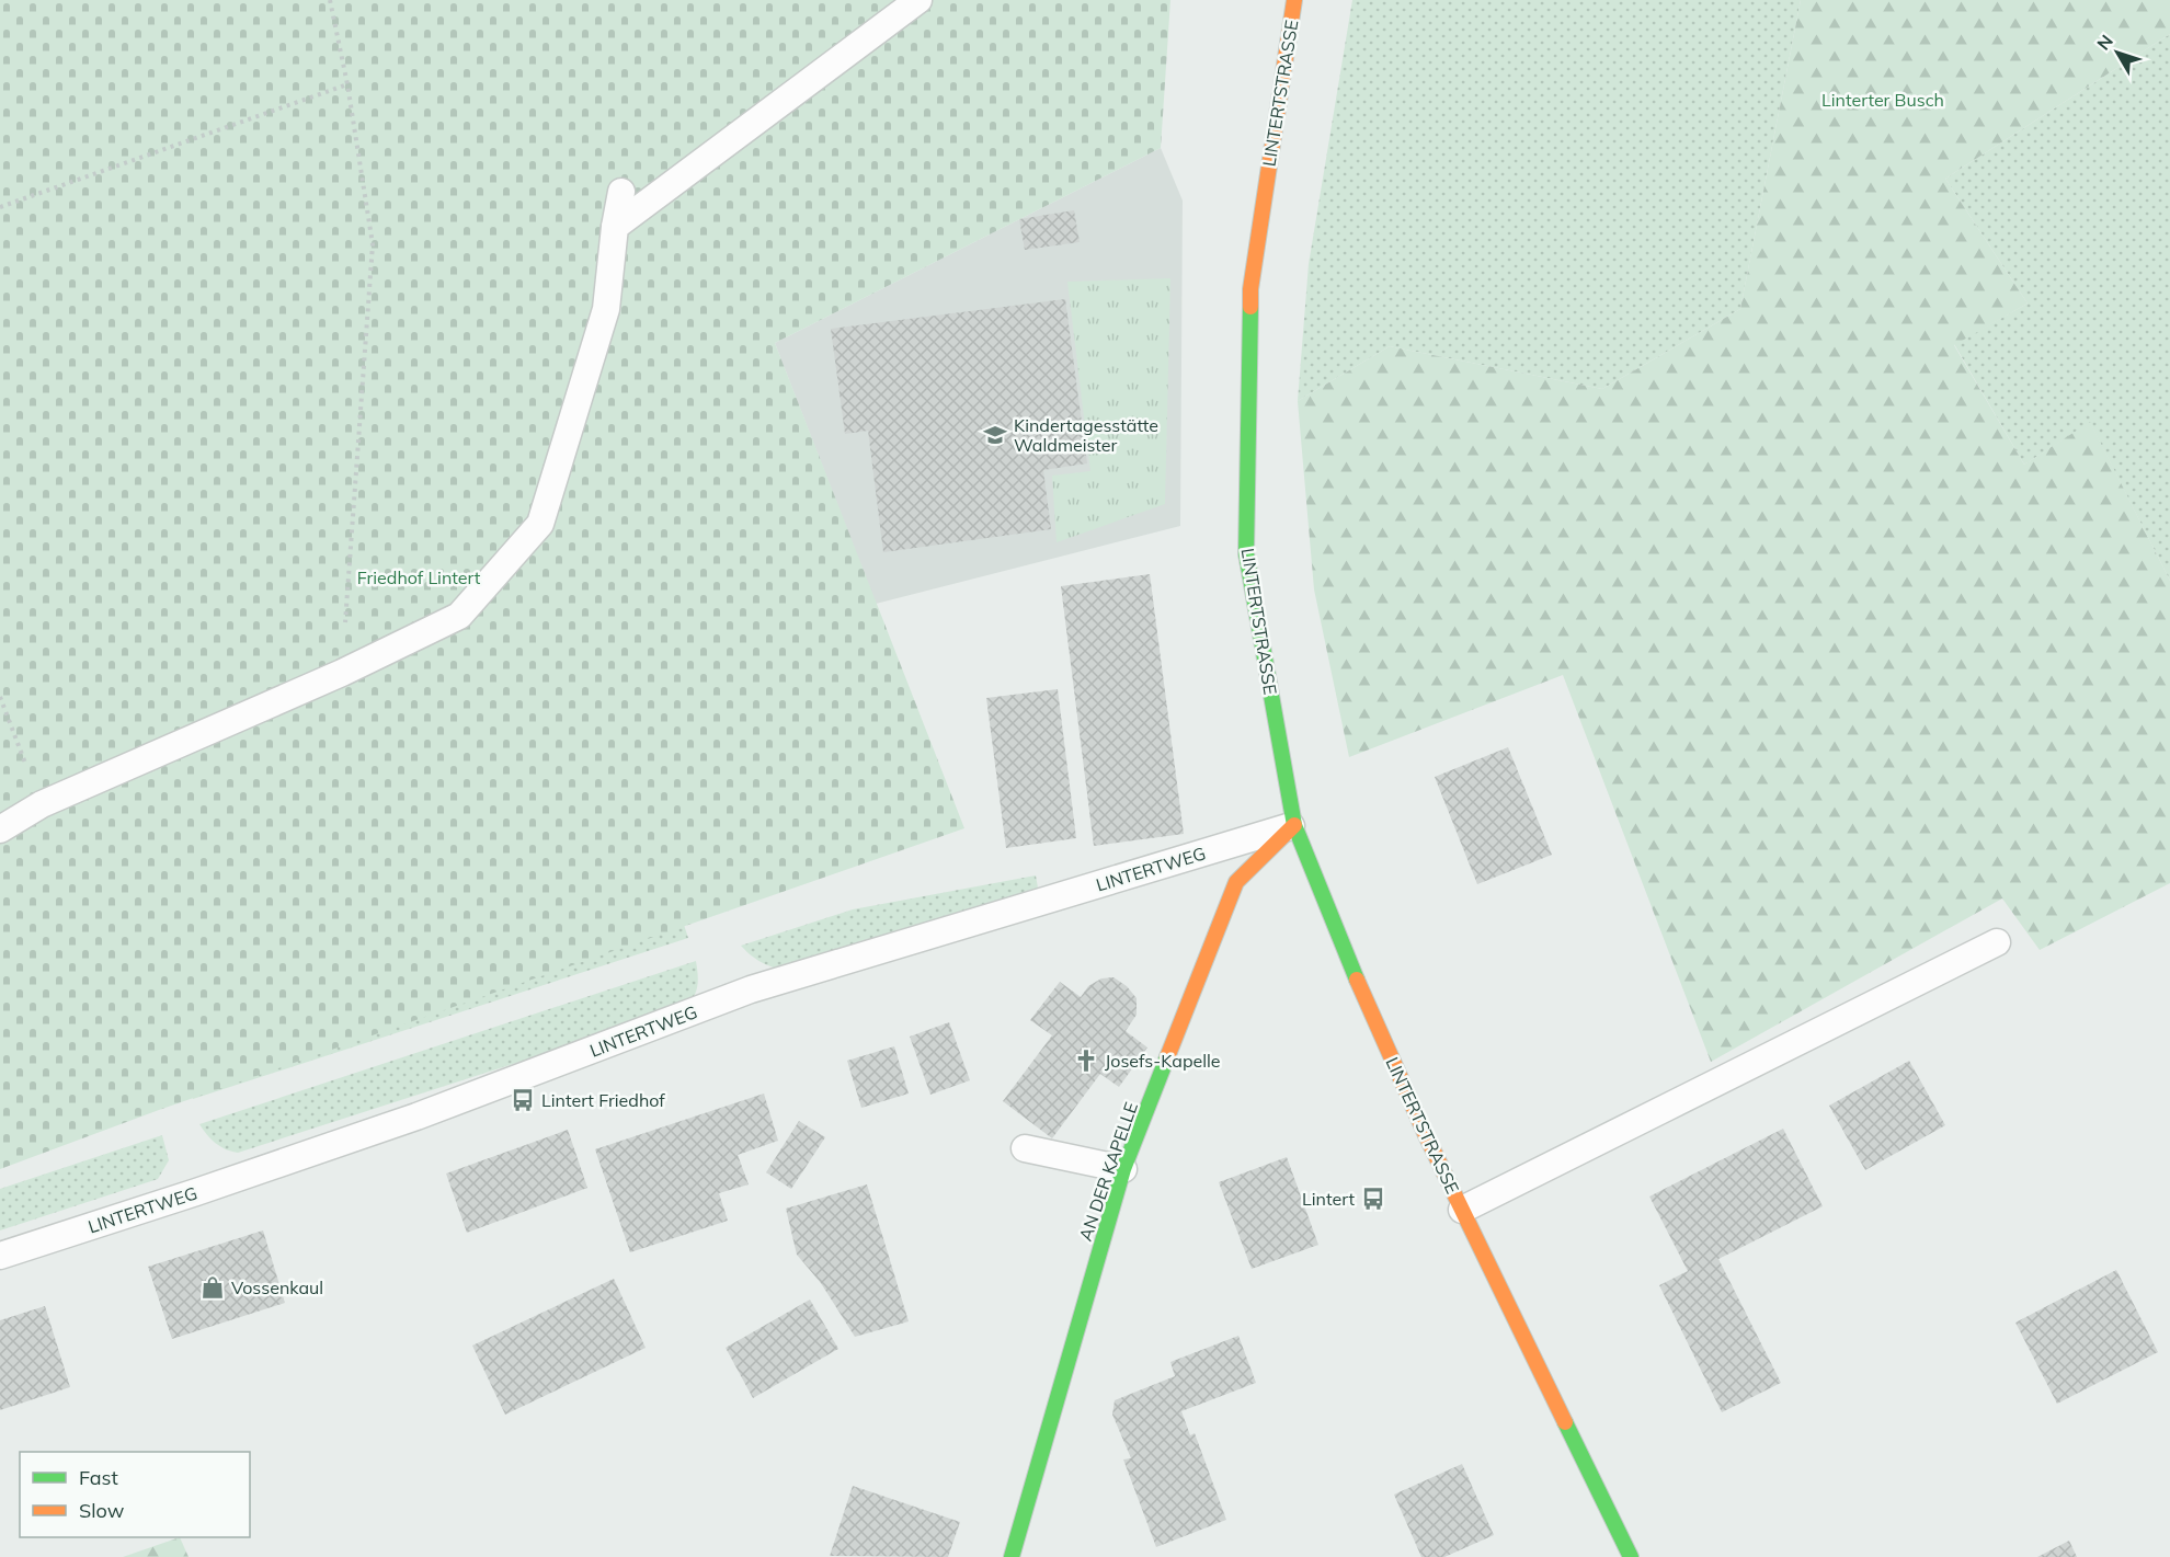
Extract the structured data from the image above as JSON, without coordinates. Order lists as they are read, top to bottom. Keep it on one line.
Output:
{"streets":{"main road":["LINTERTSTRASSE","AN DER KAPELLE"],"lane":["LINTERTWEG"]},"crossings":[["LINTERTSTRASSE","LINTERTWEG"],["LINTERTSTRASSE","AN DER KAPELLE"],["LINTERTWEG","AN DER KAPELLE"]],"parks":["Linterter Busch","Friedhof Lintert"],"places":{"school or university":["Kindertagesstätte Waldmeister"],"church":["Josefs-Kapelle"],"bus stop":["Lintert Friedhof","Lintert"],"shop":["Vossenkaul"]},"legend":["Fast","Slow"],"north":"top left"}
